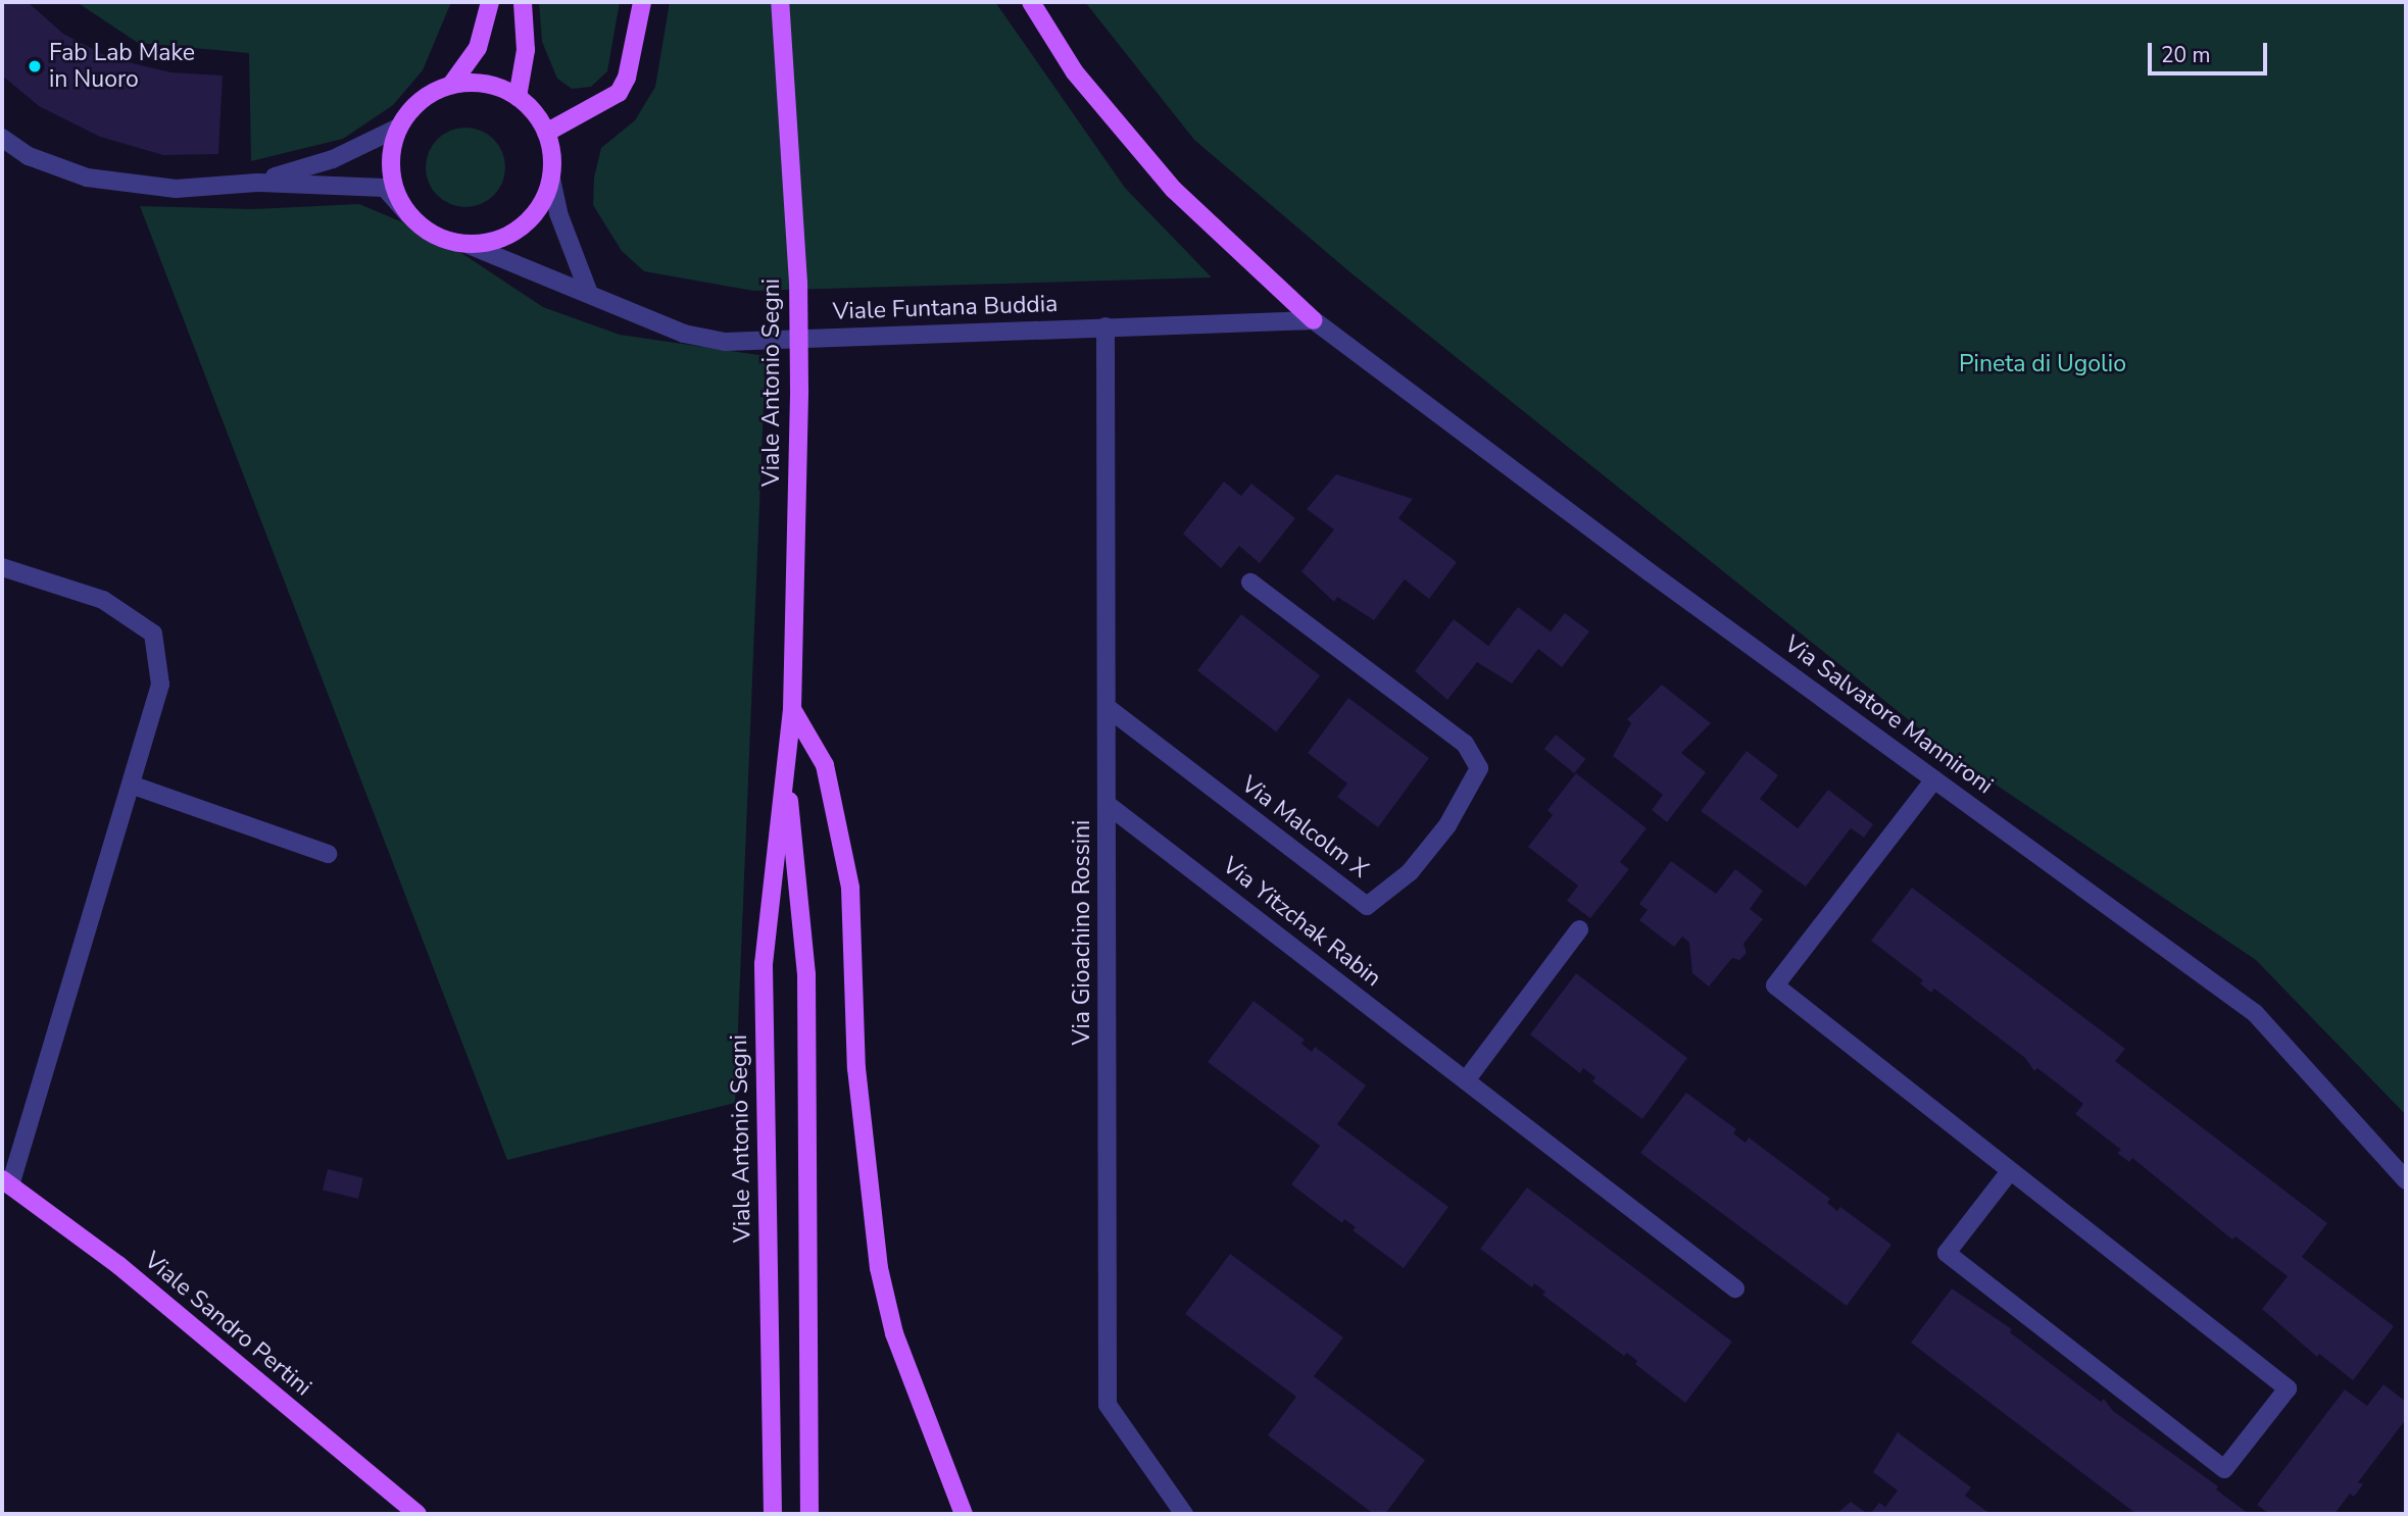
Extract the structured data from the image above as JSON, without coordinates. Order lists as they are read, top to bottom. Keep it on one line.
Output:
{"streets":{"main road":["Viale Antonio Segni","Viale Sandro Pertini"],"street":["Viale Funtana Buddia","Via Salvatore Mannironi","Via Malcolm X","Via Yitzchak Rabin","Via Gioachino Rossini"]},"crossings":[["Viale Funtana Buddia","Via Salvatore Mannironi"],["Viale Funtana Buddia","Via Gioachino Rossini"],["Via Malcolm X","Via Gioachino Rossini"],["Via Yitzchak Rabin","Via Gioachino Rossini"]],"parks":["Pineta di Ugolio"],"places":["Fab Lab Make in Nuoro"],"scale_bar":"20 m"}
